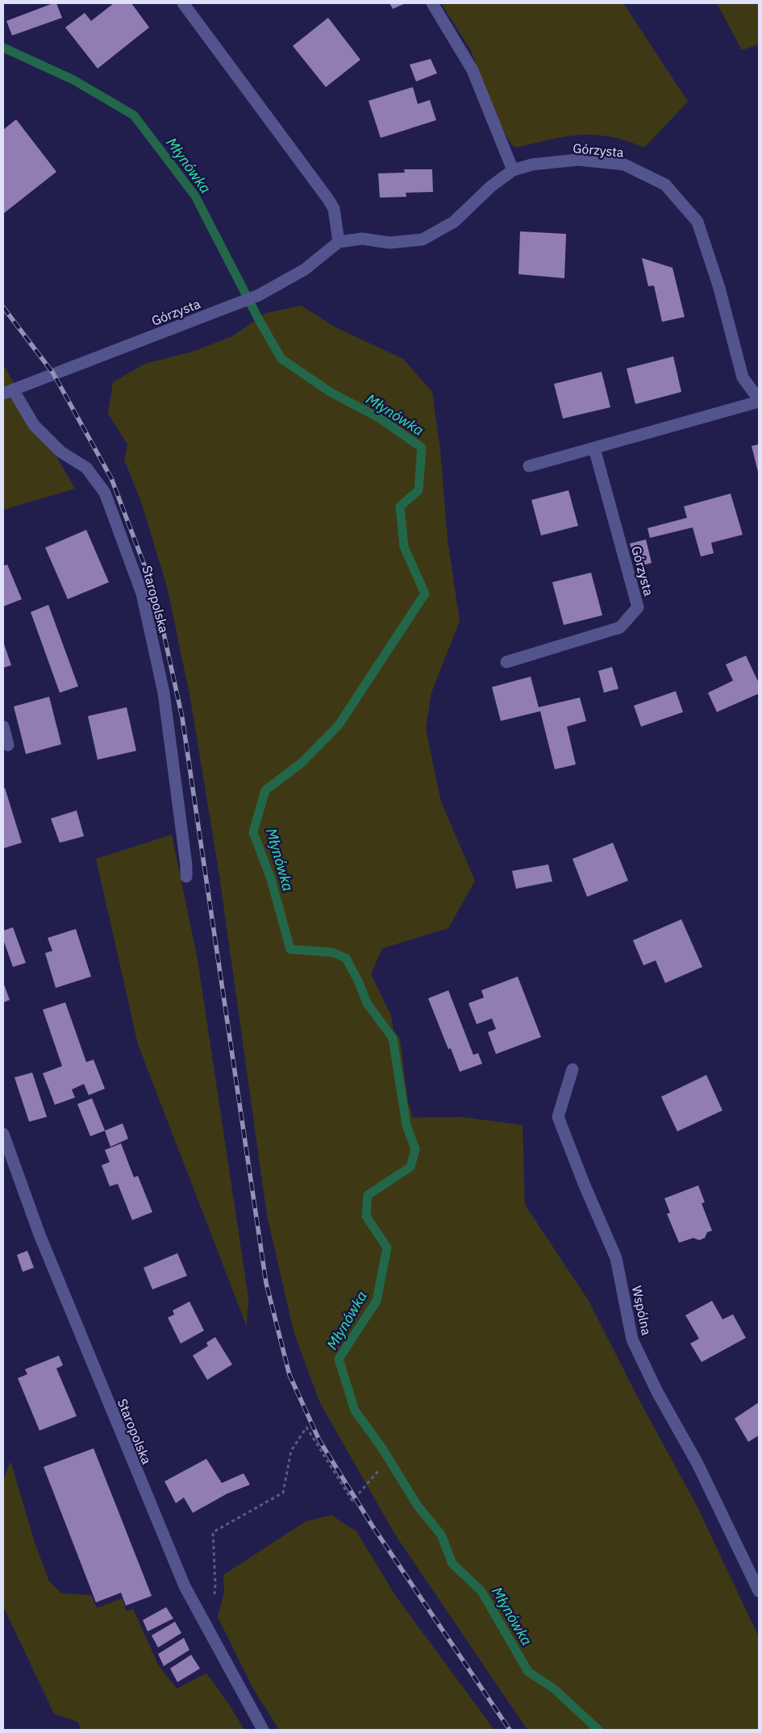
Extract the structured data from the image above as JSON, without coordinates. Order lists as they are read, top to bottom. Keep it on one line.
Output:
{"streets":{"street":["Górzysta","Staropolska","Wspólna"]},"crossings":[["Górzysta","Staropolska"]],"water":["Młynówka"]}
